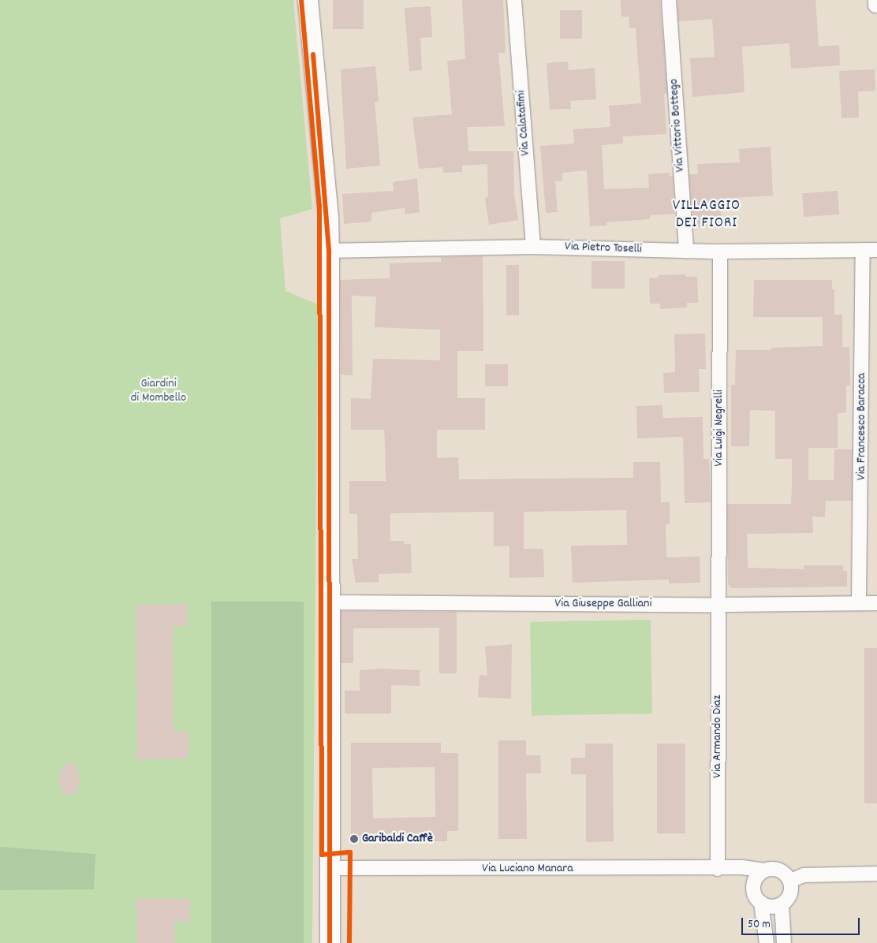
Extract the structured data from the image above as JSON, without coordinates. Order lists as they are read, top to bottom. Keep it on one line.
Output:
{"streets":{"street":["Via Calatafimi","Via Vittorio Bottego","Via Pietro Toselli","Via Francesco Baracca","Via Luigi Negrelli","Via Giuseppe Galliani","Via Armando Diaz","Via Luciano Manara"]},"crossings":[["Via Calatafimi","Via Pietro Toselli"],["Via Vittorio Bottego","Via Pietro Toselli"],["Via Pietro Toselli","Via Francesco Baracca"],["Via Pietro Toselli","Via Luigi Negrelli"],["Via Francesco Baracca","Via Giuseppe Galliani"],["Via Luigi Negrelli","Via Giuseppe Galliani"],["Via Luigi Negrelli","Via Armando Diaz"],["Via Giuseppe Galliani","Via Armando Diaz"],["Via Armando Diaz","Via Luciano Manara"]],"districts":["VILLAGGIO DEI FIORI"],"parks":["Giardini di Mombello"],"places":["Garibaldi Caffè"],"scale_bar":"50 m"}
